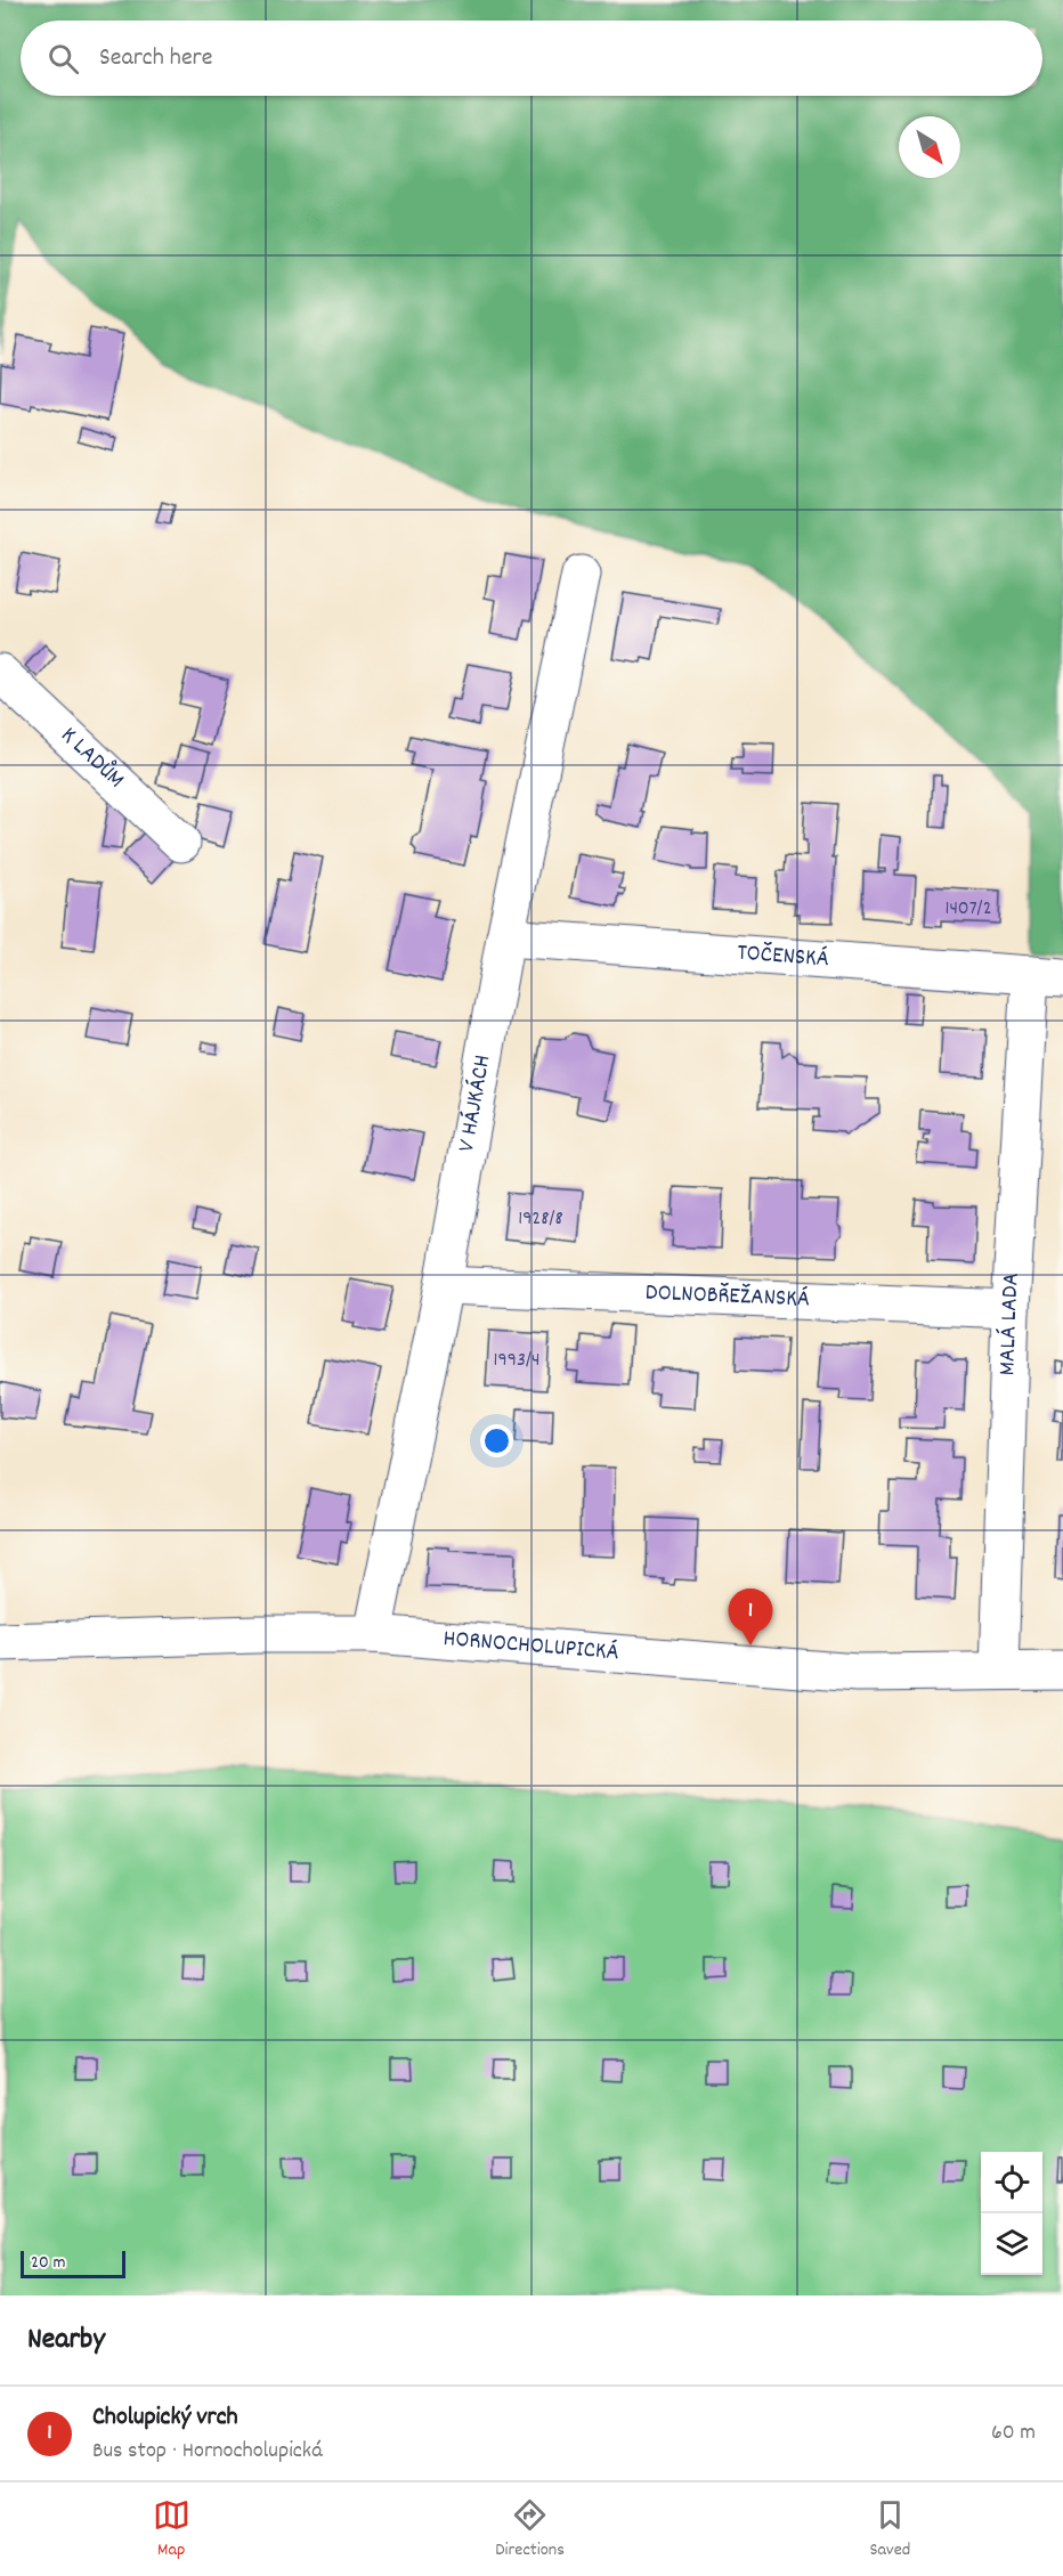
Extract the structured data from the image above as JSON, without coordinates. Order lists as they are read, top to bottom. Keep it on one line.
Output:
{"streets":{"street":["K LADŮM","TOČENSKÁ","V HÁJKÁCH","DOLNOBŘEŽANSKÁ","MALÁ LADA","HORNOCHOLUPICKÁ"]},"crossings":[["TOČENSKÁ","V HÁJKÁCH"],["TOČENSKÁ","MALÁ LADA"],["V HÁJKÁCH","DOLNOBŘEŽANSKÁ"],["V HÁJKÁCH","HORNOCHOLUPICKÁ"],["DOLNOBŘEŽANSKÁ","MALÁ LADA"],["MALÁ LADA","HORNOCHOLUPICKÁ"]],"house_numbers":["1407/2","1928/8","1993/4"],"scale_bar":"20 m","north":"bottom right","page":{"search":"Search here","pins":"1","scale":"20 m","heading":"Nearby","list":[{"mark":"1","name":"Cholupický vrch","note":"Bus stop · Hornocholupická","value":"60 m"}],"nav":["Map","Directions","Saved"]}}
